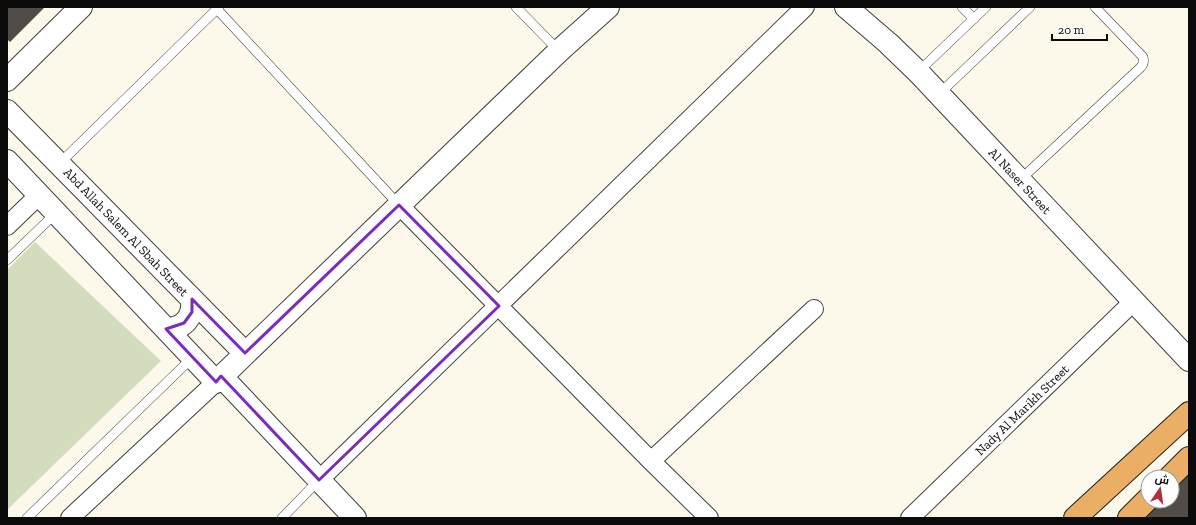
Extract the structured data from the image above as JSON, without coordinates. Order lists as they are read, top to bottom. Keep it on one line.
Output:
{"streets":{"street":["Al Naser Street","Abd Allah Salem Al Sbah Street","Nady Al Marikh Street"]},"crossings":[["Al Naser Street","Nady Al Marikh Street"]],"scale_bar":"20 m","north":"top"}
